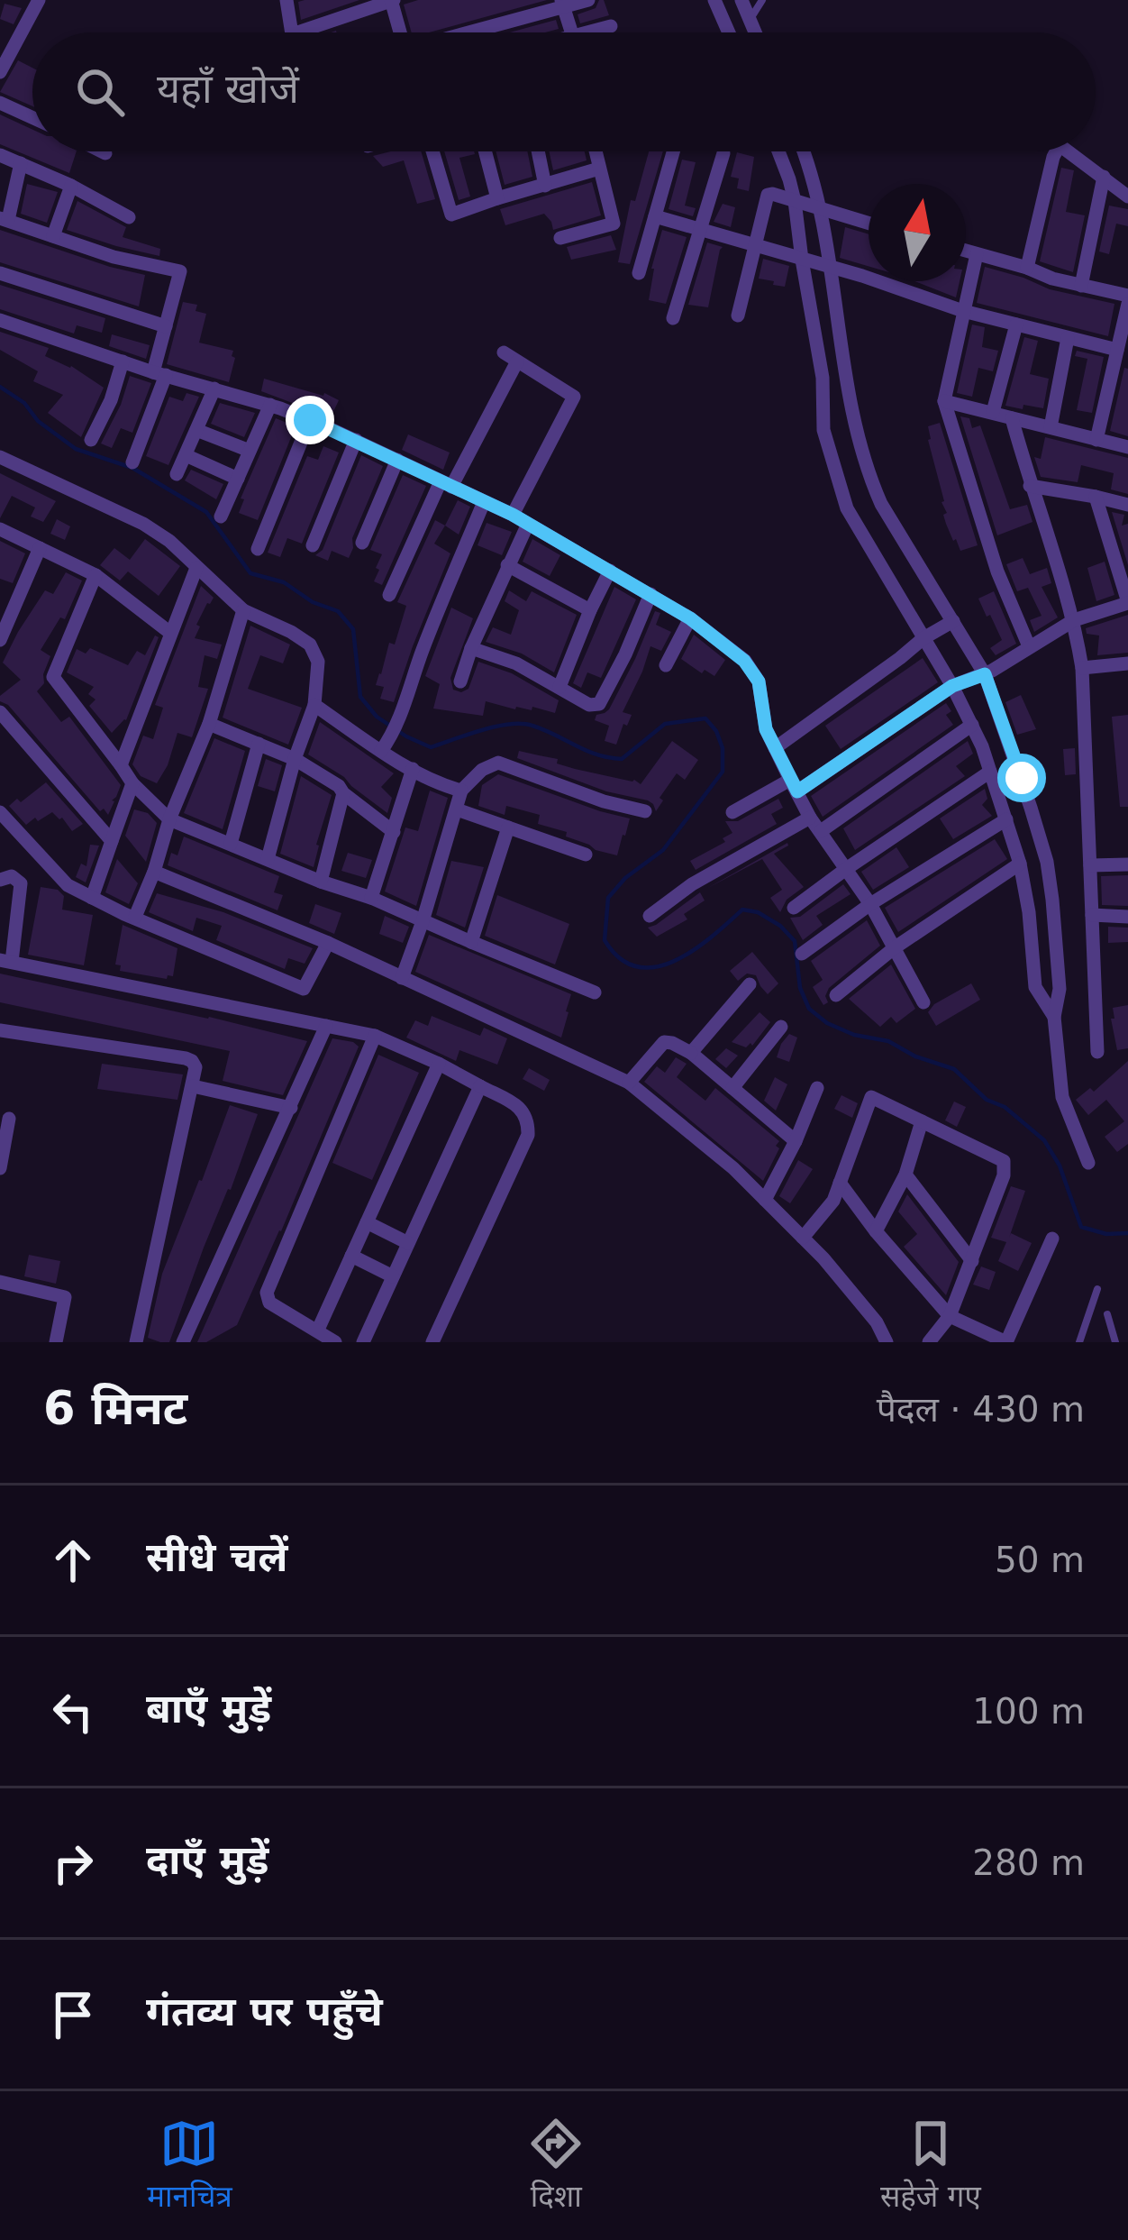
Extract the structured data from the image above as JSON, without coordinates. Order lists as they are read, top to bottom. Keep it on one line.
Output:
{"north":"top","page":{"search":"यहाँ खोजें","heading":["6 मिनट","पैदल · 430 m"],"list":[["सीधे चलें","50 m"],["बाएँ मुड़ें","100 m"],["दाएँ मुड़ें","280 m"],"गंतव्य पर पहुँचे"],"nav":["मानचित्र","दिशा","सहेजे गए"]}}
